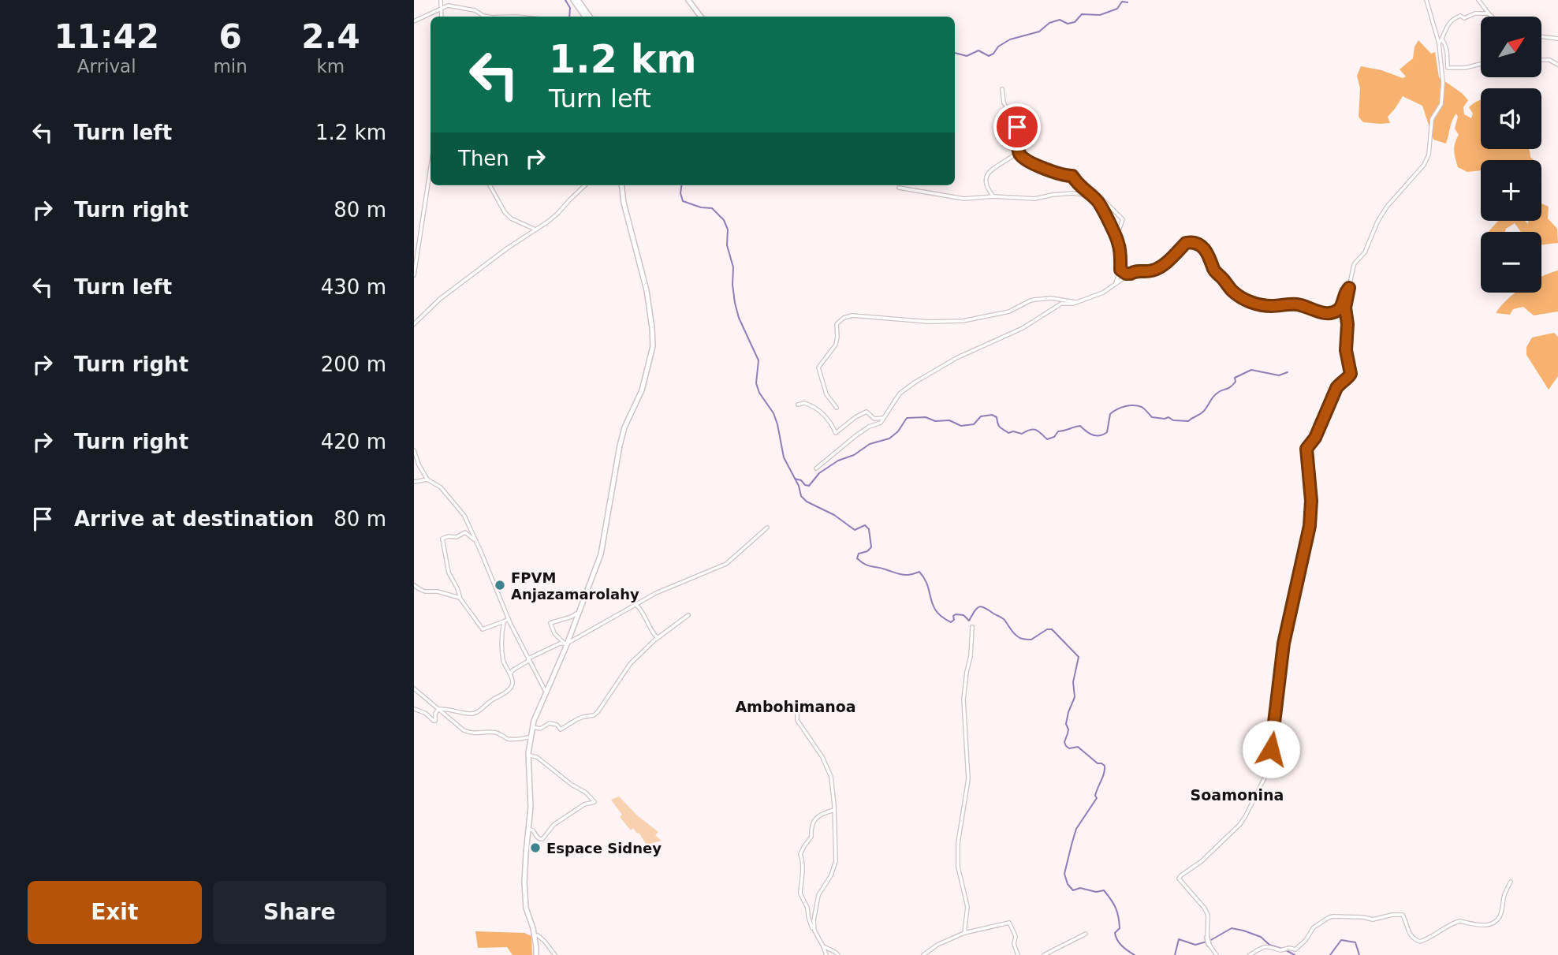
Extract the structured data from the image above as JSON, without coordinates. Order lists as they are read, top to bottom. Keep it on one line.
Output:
{"districts":["Ambohimanoa","Soamonina"],"places":["FPVM Anjazamarolahy","Espace Sidney"],"north":"top right","page":{"eta":["11:42","Arrival","6","min","2.4","km"],"map_buttons":["+","−"],"turn":["1.2 km","Turn left"],"list":[{"name":"Turn left","value":"1.2 km"},{"name":"Turn right","value":"80 m"},{"name":"Turn left","value":"430 m"},{"name":"Turn right","value":"200 m"},{"name":"Turn right","value":"420 m"},{"name":"Arrive at destination","value":"80 m"}],"then":"Then","buttons":["Exit","Share"]}}
